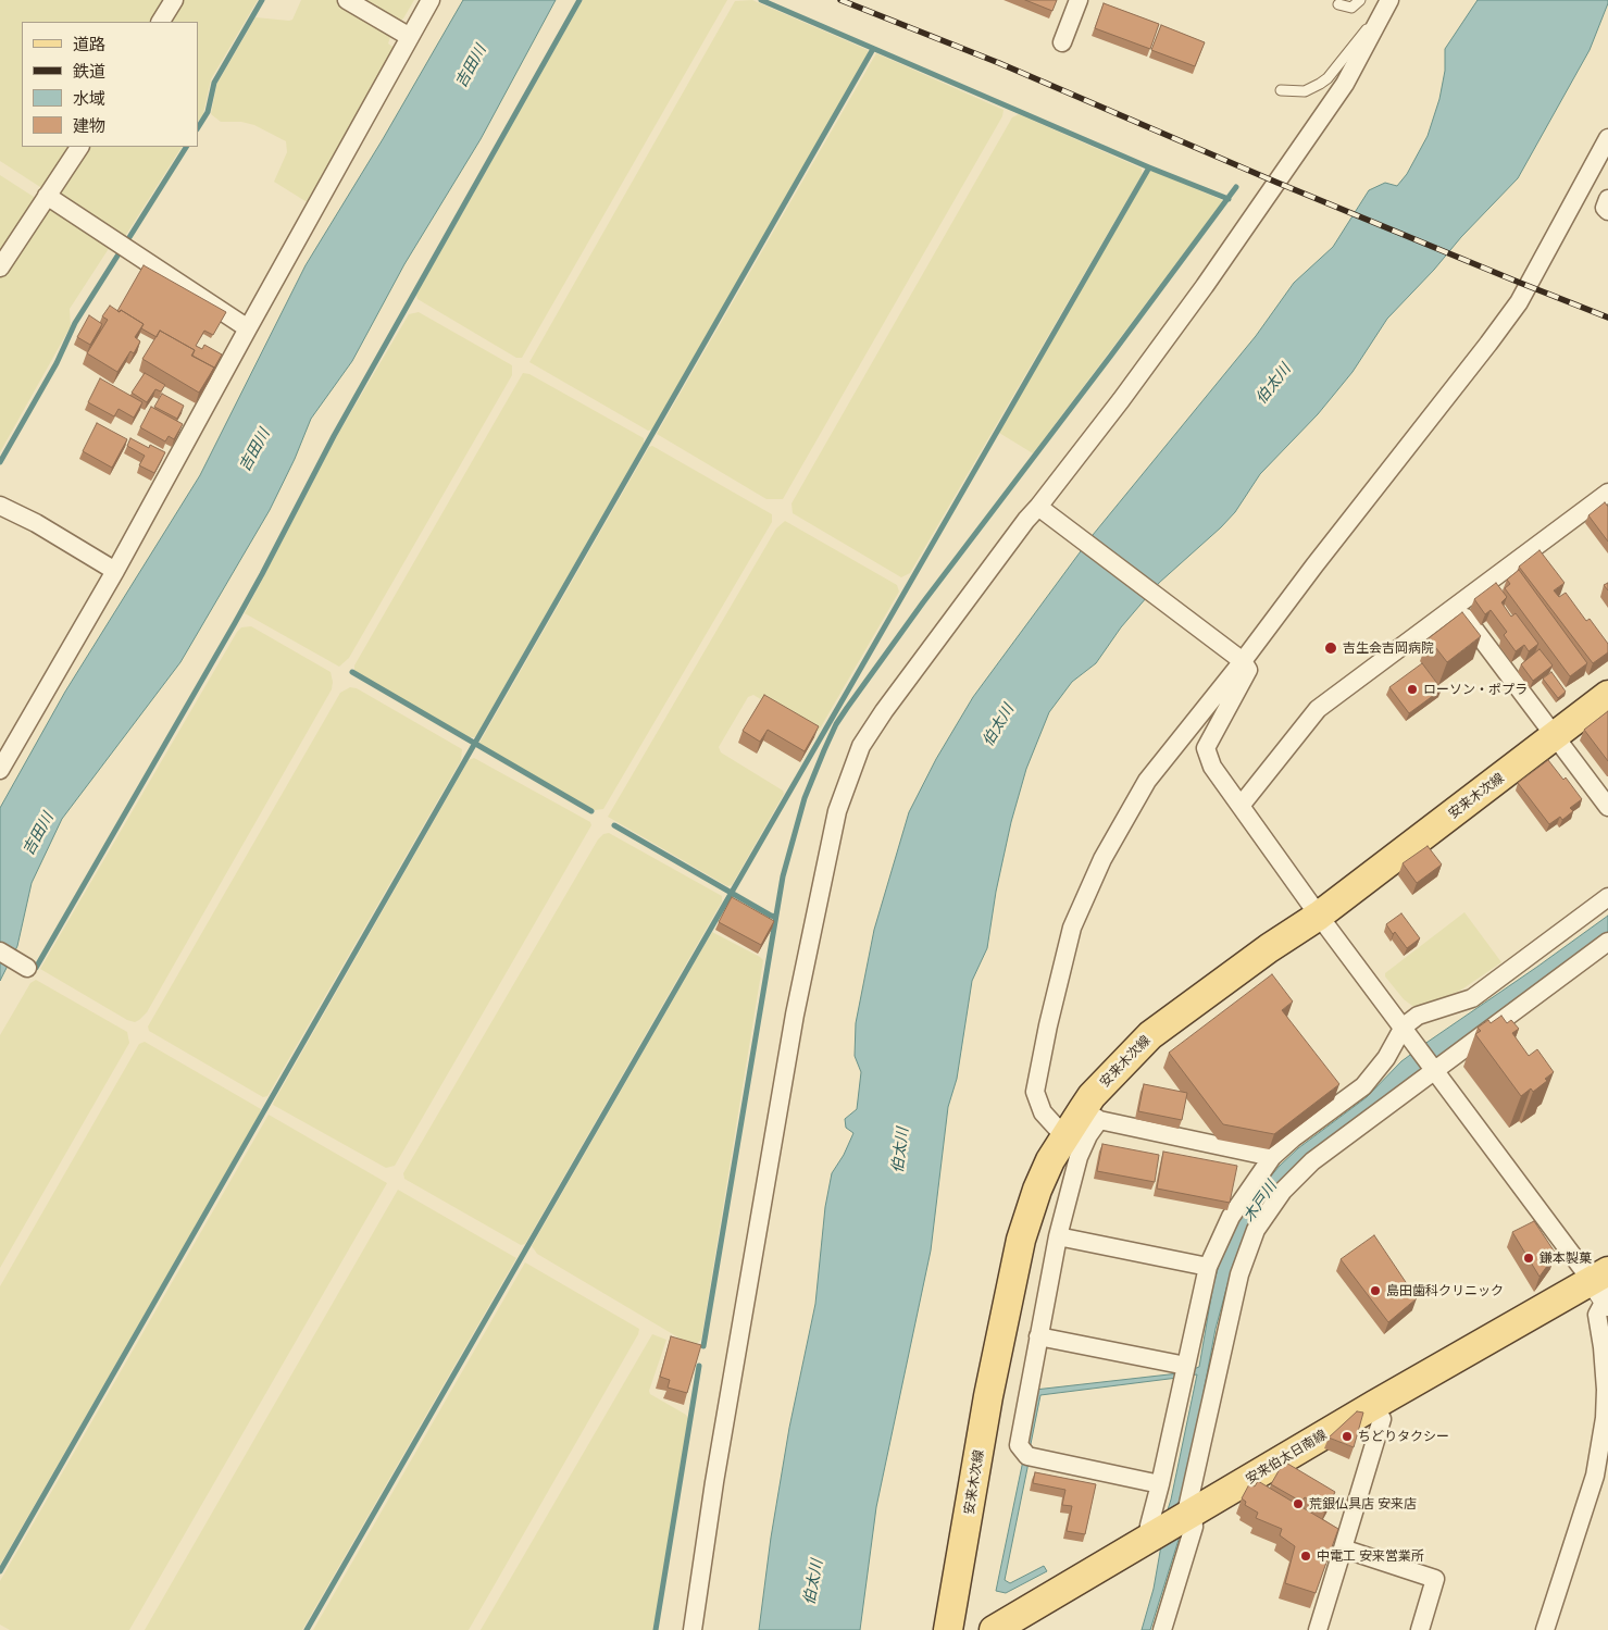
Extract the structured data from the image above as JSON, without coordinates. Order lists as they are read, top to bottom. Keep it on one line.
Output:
{"streets":{"main road":["安来木次線","安来伯太日南線"]},"water":["吉田川","伯太川","木戸川"],"places":["吉生会吉岡病院","ローソン・ポプラ","鎌本製菓","島田歯科クリニック","ちどりタクシー","荒銀仏具店 安来店","中電工 安来営業所"],"legend":["道路","鉄道","水域","建物"]}
